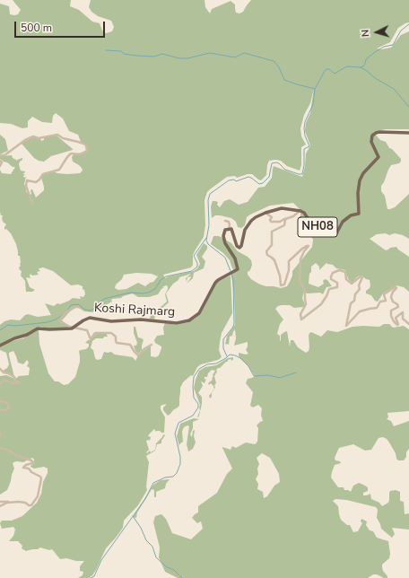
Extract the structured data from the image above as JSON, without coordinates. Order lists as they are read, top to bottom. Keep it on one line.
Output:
{"streets":{"main road":["NH08","Koshi Rajmarg"]},"crossings":[["NH08","Koshi Rajmarg"]],"scale_bar":"500 m","north":"left"}
